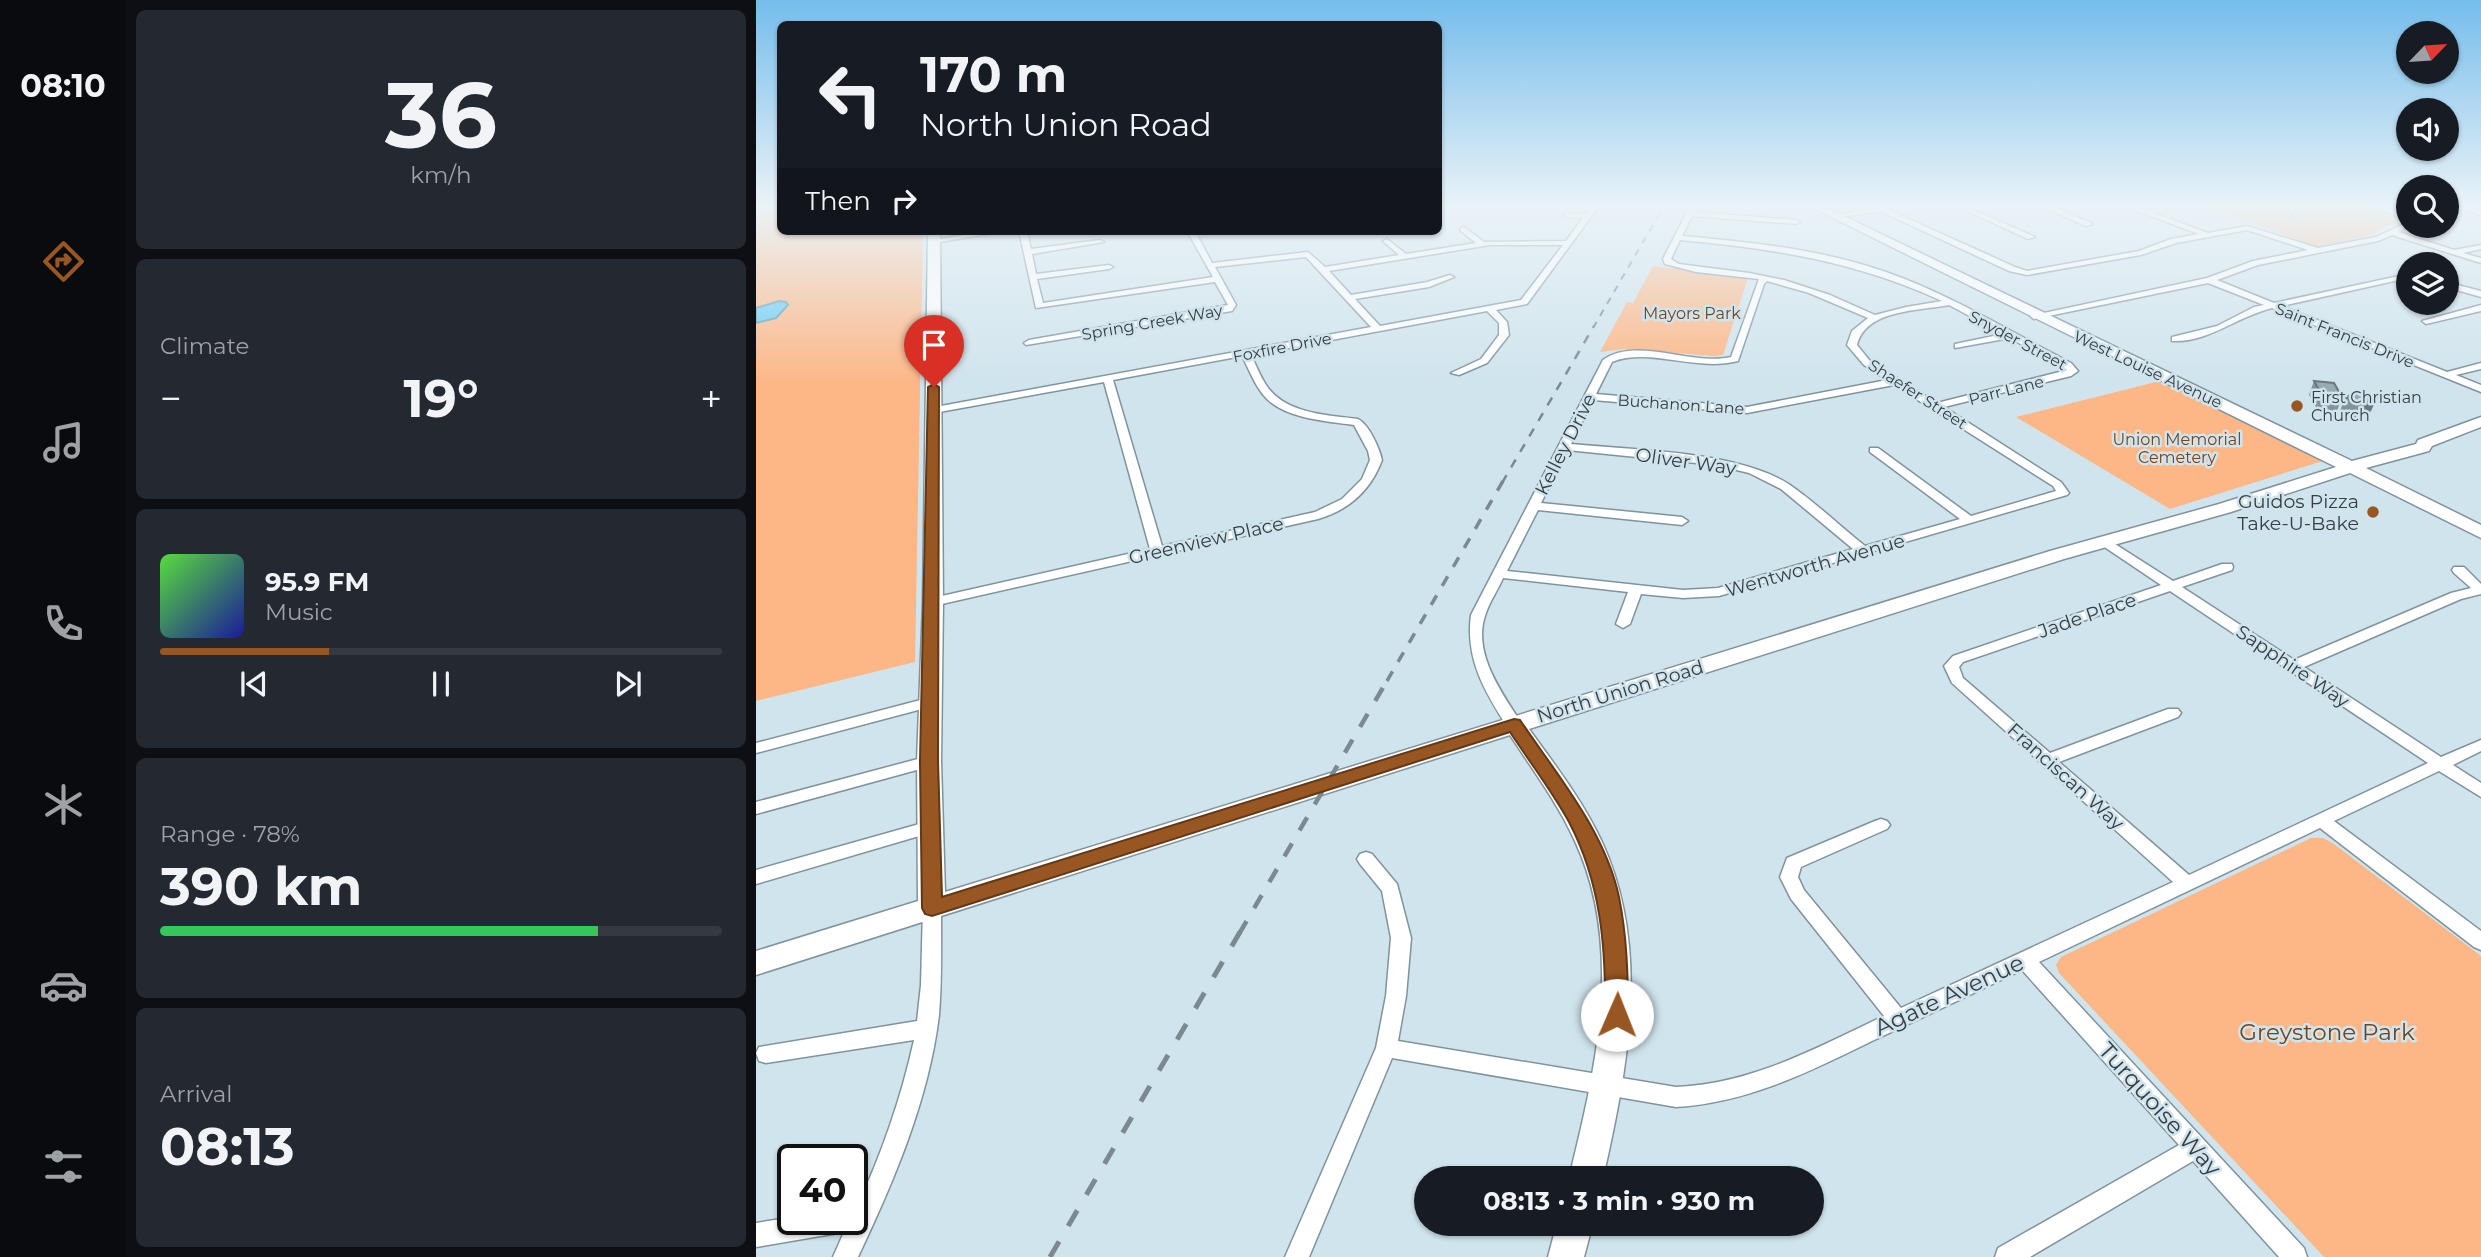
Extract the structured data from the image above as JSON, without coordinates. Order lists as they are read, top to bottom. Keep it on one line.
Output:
{"streets":{"street":["Spring Creek Way","Saint Francis Drive","Snyder Street","Foxfire Drive","West Louise Avenue","Parr Lane","Shaefer Street","Buchanon Lane","Kelley Drive","Oliver Way","Greenview Place","Wentworth Avenue","Jade Place","Sapphire Way","North Union Road","Franciscan Way","Agate Avenue","Turquoise Way"]},"crossings":[["Snyder Street","Parr Lane"],["Foxfire Drive","Greenview Place"],["West Louise Avenue","North Union Road"],["Parr Lane","Shaefer Street"],["Shaefer Street","Buchanon Lane"],["Shaefer Street","Wentworth Avenue"],["Buchanon Lane","Kelley Drive"],["Kelley Drive","Oliver Way"],["Kelley Drive","Wentworth Avenue"],["Kelley Drive","North Union Road"],["Oliver Way","Wentworth Avenue"],["Jade Place","Sapphire Way"],["Jade Place","Franciscan Way"],["Sapphire Way","North Union Road"],["Sapphire Way","Agate Avenue"],["Franciscan Way","Agate Avenue"],["Agate Avenue","Turquoise Way"]],"parks":["Mayors Park","Union Memorial Cemetery","Greystone Park"],"places":["First Christian Church","Guidos Pizza Take-U-Bake"],"north":"top right","page":{"tabs":"08:10","tile":[["36","km/h"],"Climate",["Range · 78%","390 km"],["Arrival","08:13"]],"turn":["170 m","North Union Road"],"then":"Then","heat":["−","19°","+"],"song":["95.9 FM","Music"],"limit":"40","trip":"08:13 · 3 min · 930 m"}}
